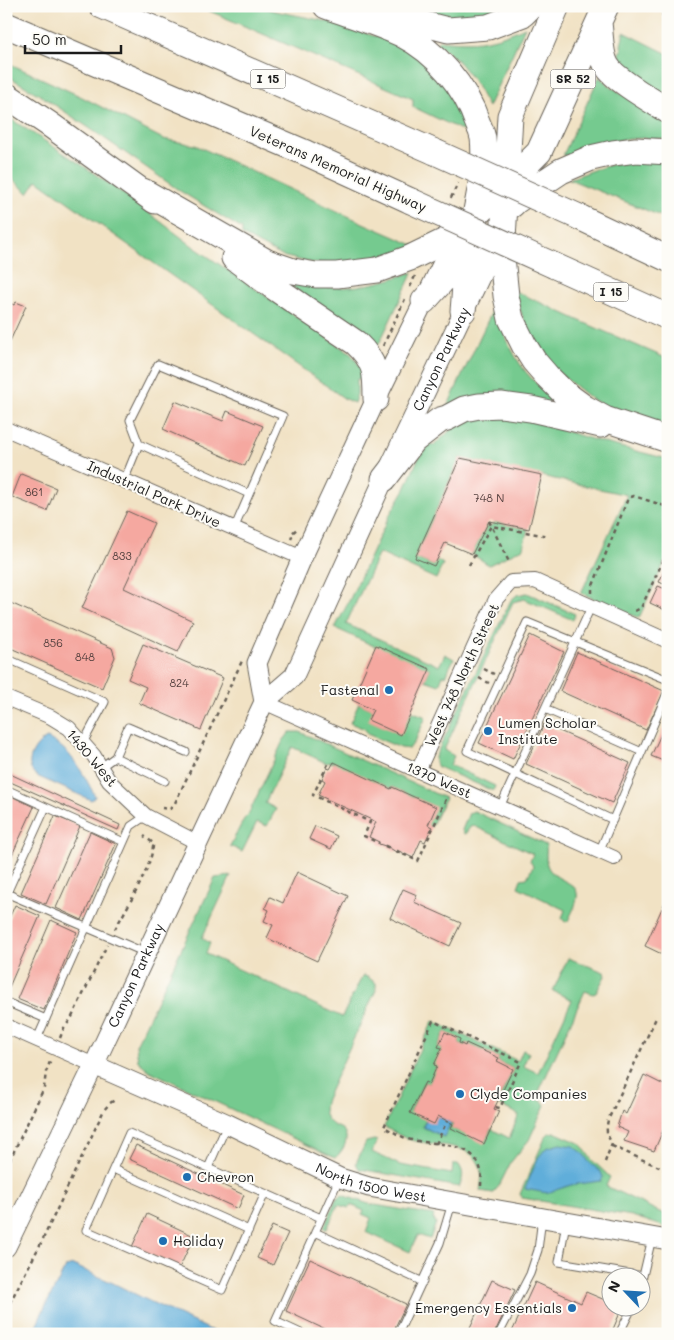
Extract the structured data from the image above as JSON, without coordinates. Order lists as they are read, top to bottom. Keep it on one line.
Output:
{"streets":{"highway":["I 15","SR 52","Veterans Memorial Highway"],"main road":["Canyon Parkway","North 1500 West"],"street":["Industrial Park Drive","West 748 North Street","1430 West","1370 West"]},"crossings":[["SR 52","Canyon Parkway"],["Canyon Parkway","1430 West"],["Canyon Parkway","1370 West"],["Canyon Parkway","North 1500 West"],["West 748 North Street","1370 West"]],"places":["Fastenal","Lumen Scholar Institute","Clyde Companies","Chevron","Holiday","Emergency Essentials"],"house_numbers":["861","748 N","833","856","848","824"],"scale_bar":"50 m","north":"top left"}
